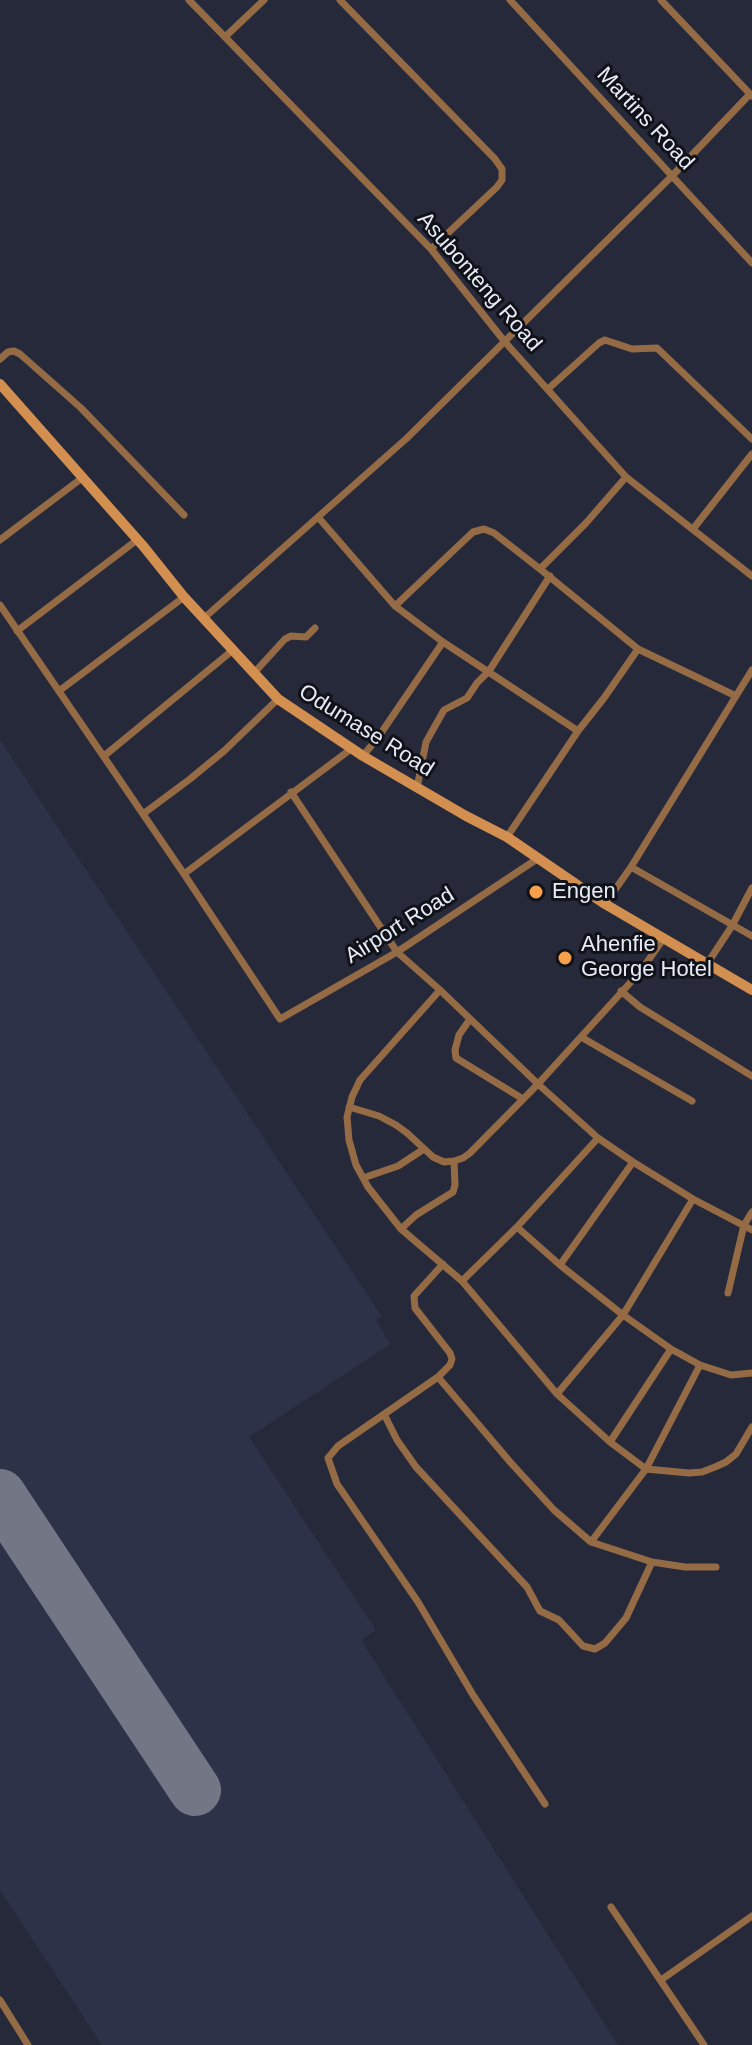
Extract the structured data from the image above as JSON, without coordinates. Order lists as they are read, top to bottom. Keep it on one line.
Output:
{"streets":{"main road":["Odumase Road"],"street":["Martins Road","Asubonteng Road","Airport Road"]},"crossings":[["Odumase Road","Airport Road"]],"places":["Engen","Ahenfie George Hotel"]}
